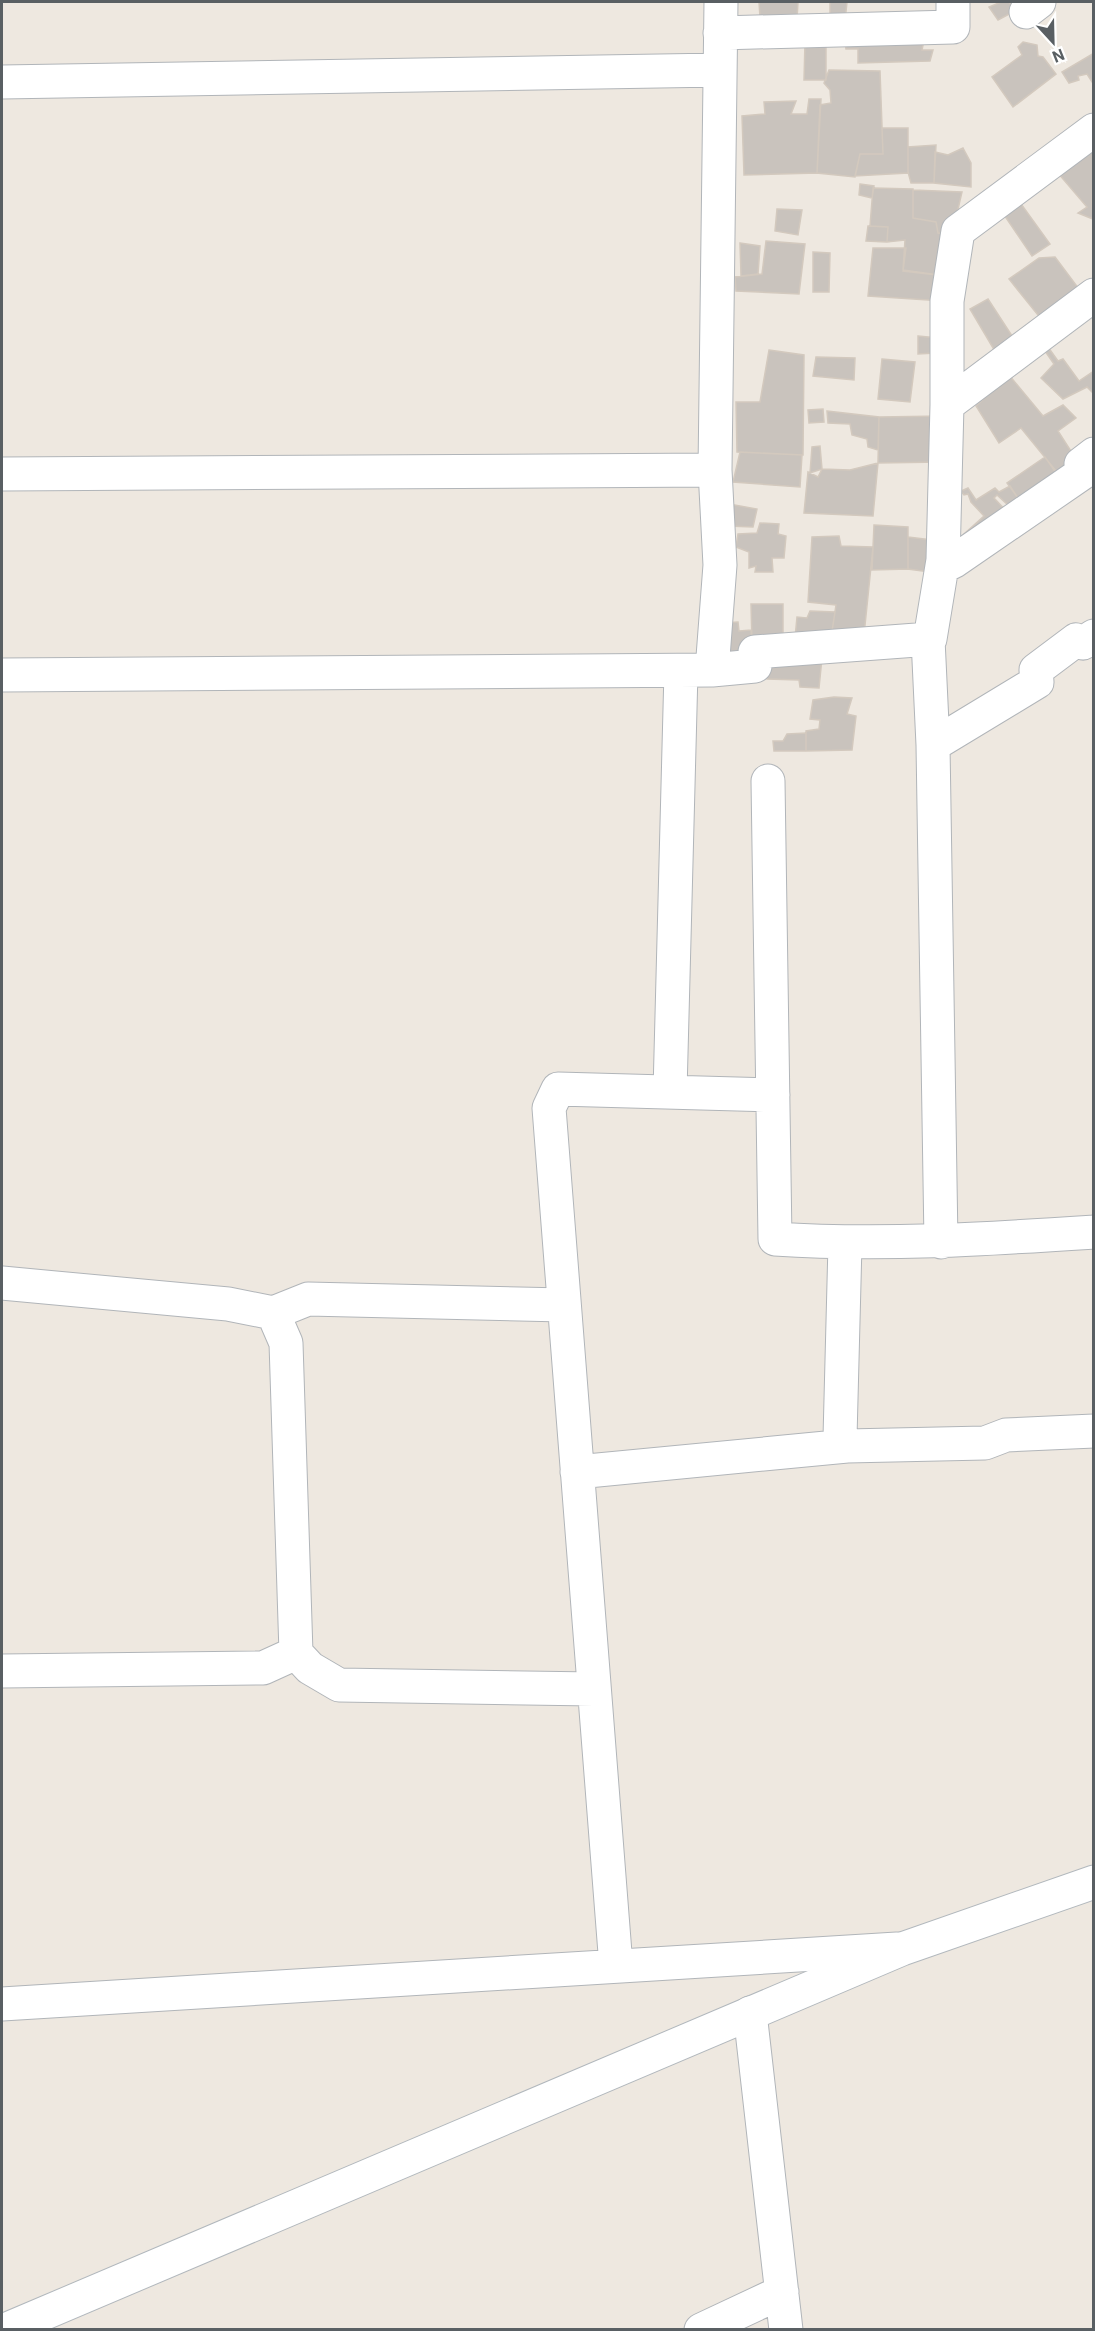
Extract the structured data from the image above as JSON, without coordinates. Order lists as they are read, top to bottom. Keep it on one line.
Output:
{"north":"bottom"}
